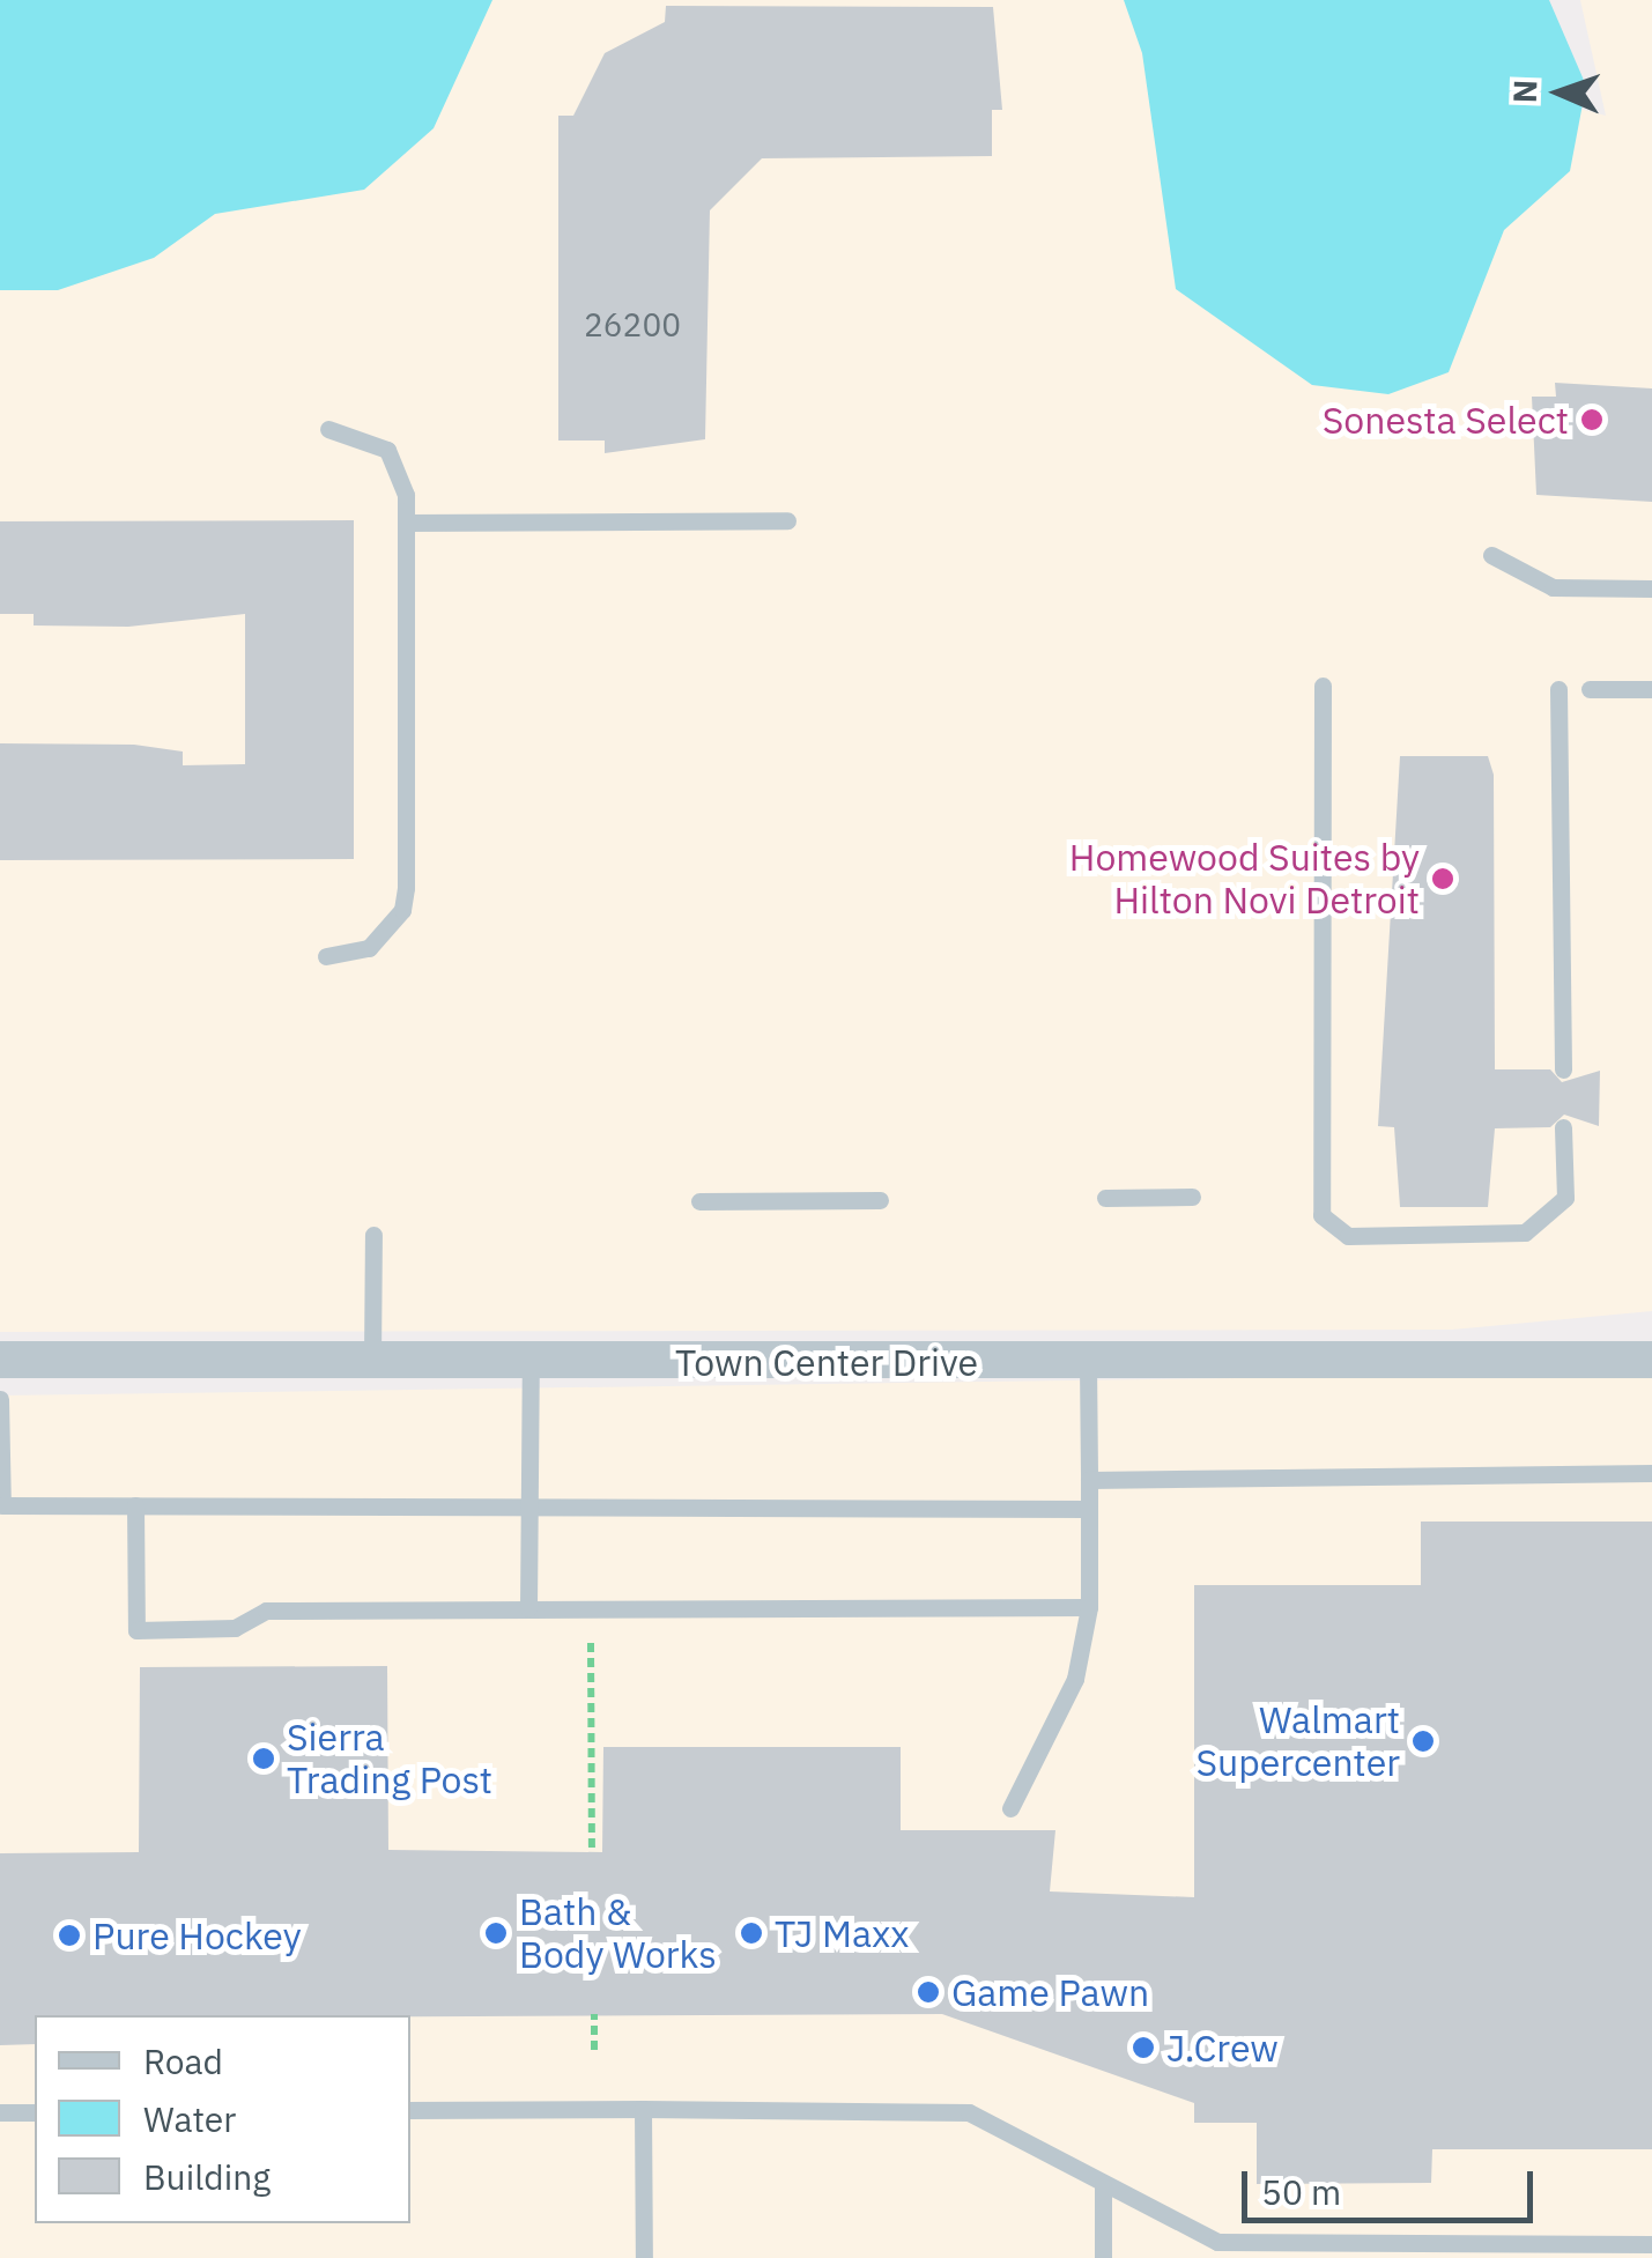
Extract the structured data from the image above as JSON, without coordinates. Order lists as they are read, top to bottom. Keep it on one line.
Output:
{"streets":{"street":["Town Center Drive"]},"places":["Sonesta Select","Homewood Suites by Hilton Novi Detroit","Walmart Supercenter","Sierra Trading Post","Bath & Body Works","TJ Maxx","Pure Hockey","Game Pawn","J.Crew"],"house_numbers":["26200"],"legend":["Road","Water","Building"],"scale_bar":"50 m","north":"left"}
